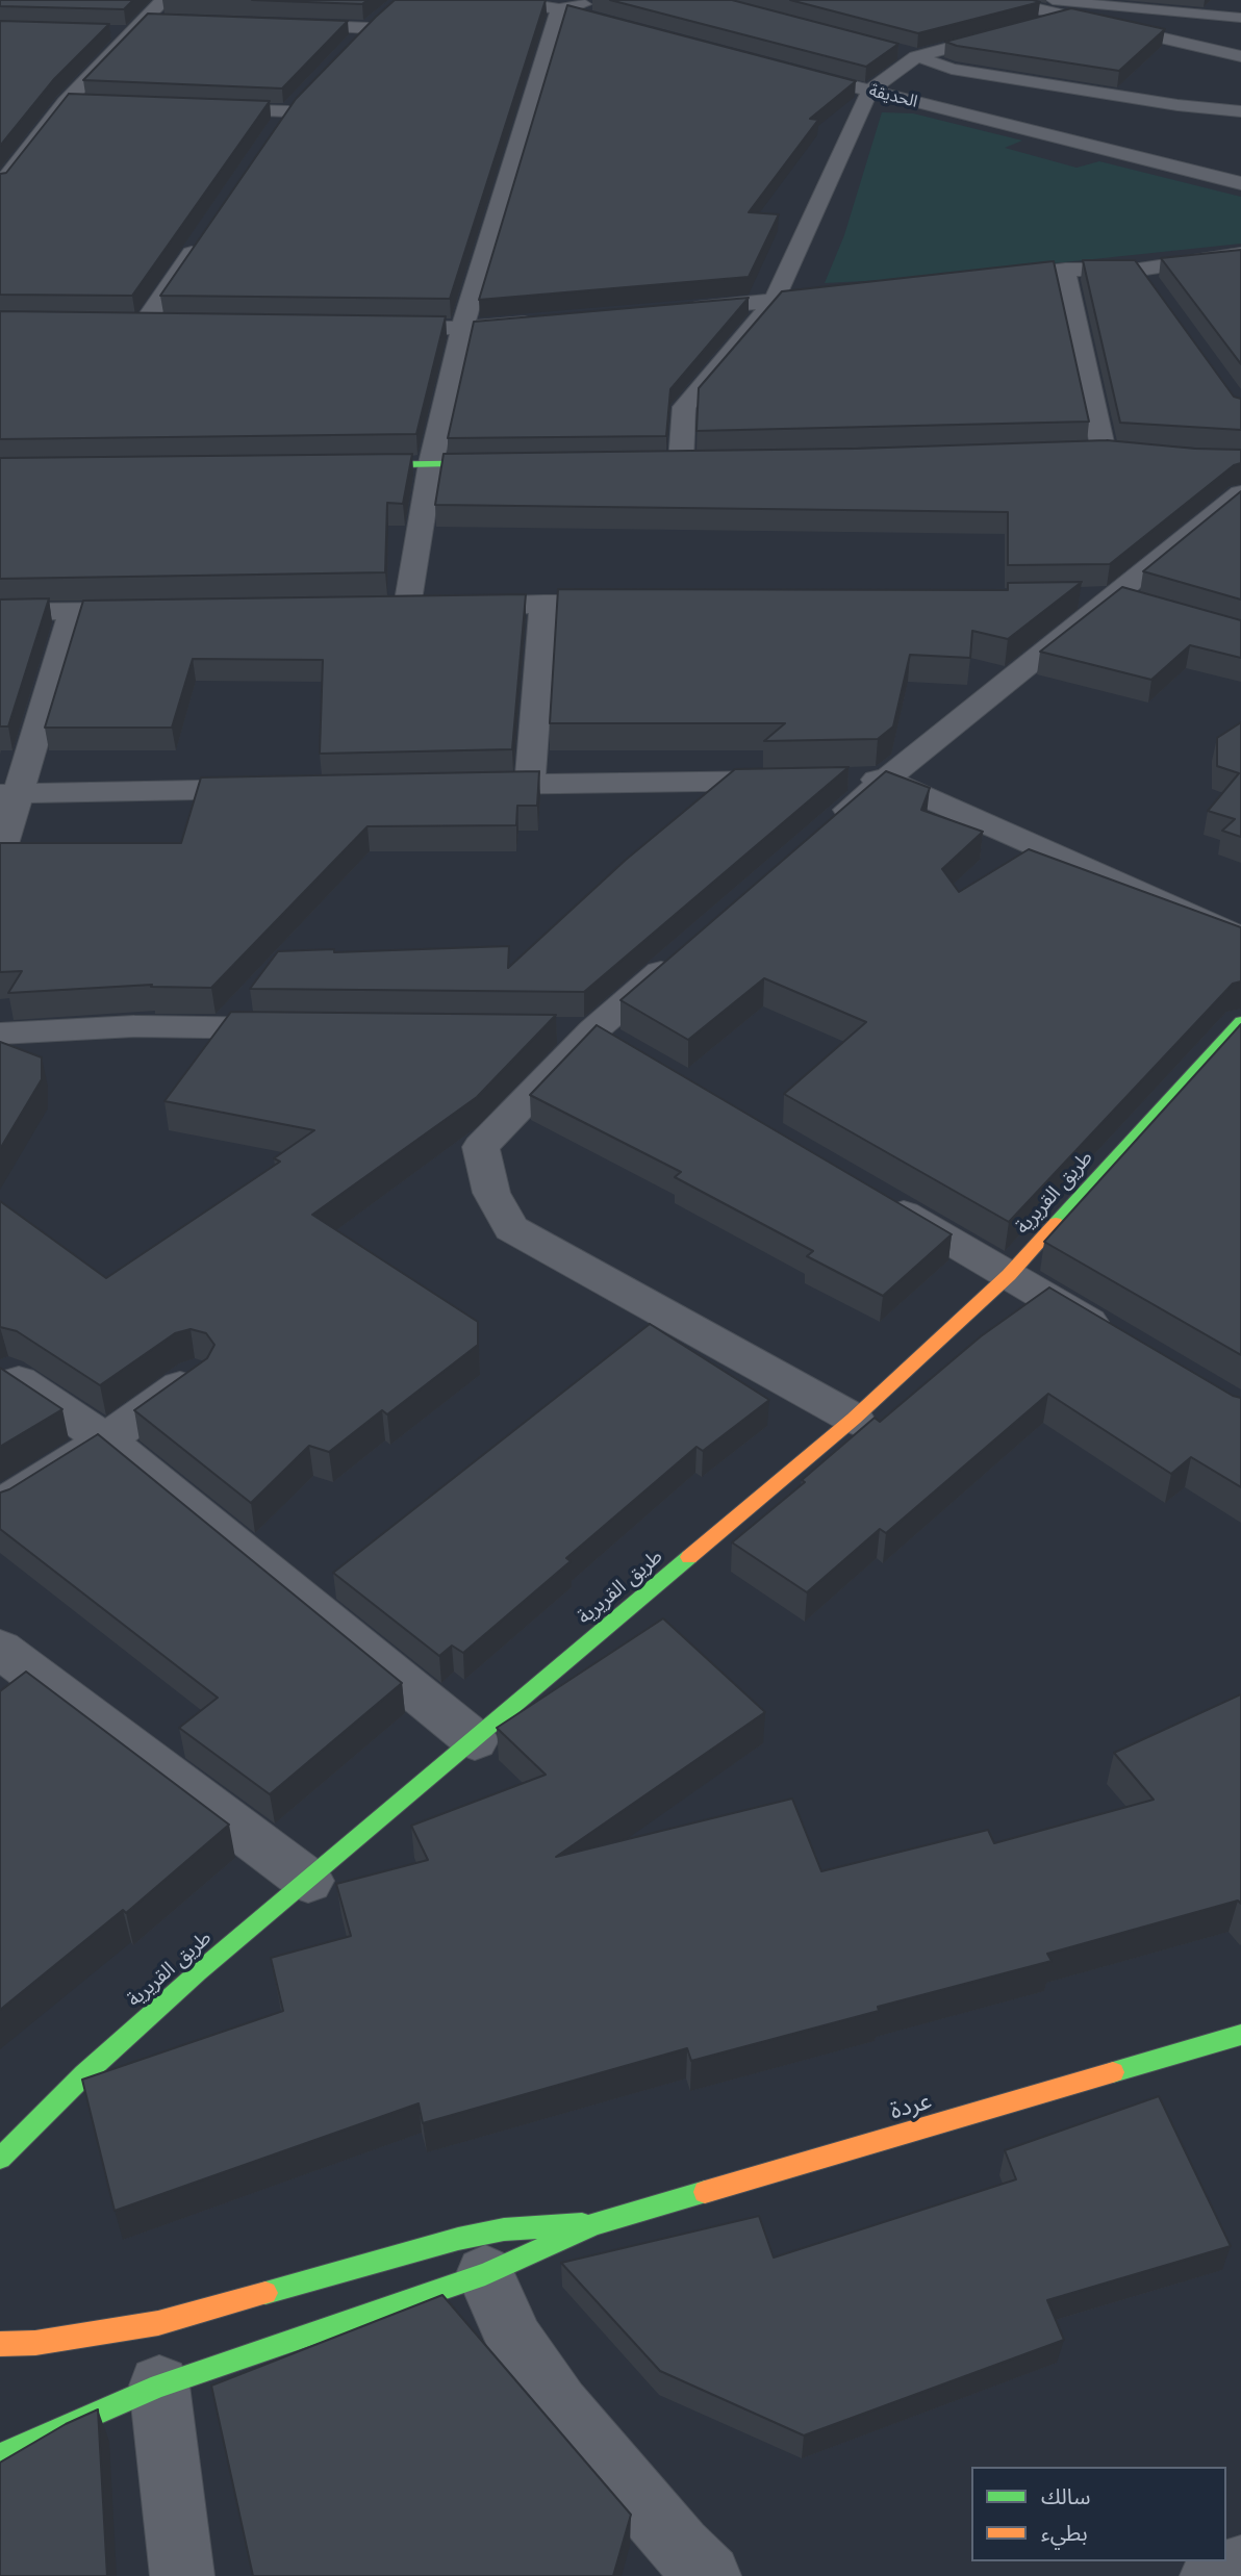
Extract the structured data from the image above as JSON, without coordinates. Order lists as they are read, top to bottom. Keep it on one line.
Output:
{"streets":{"street":["الحديقة","طريق القريرية","عردة"]},"legend":["سالك","بطيء"]}
